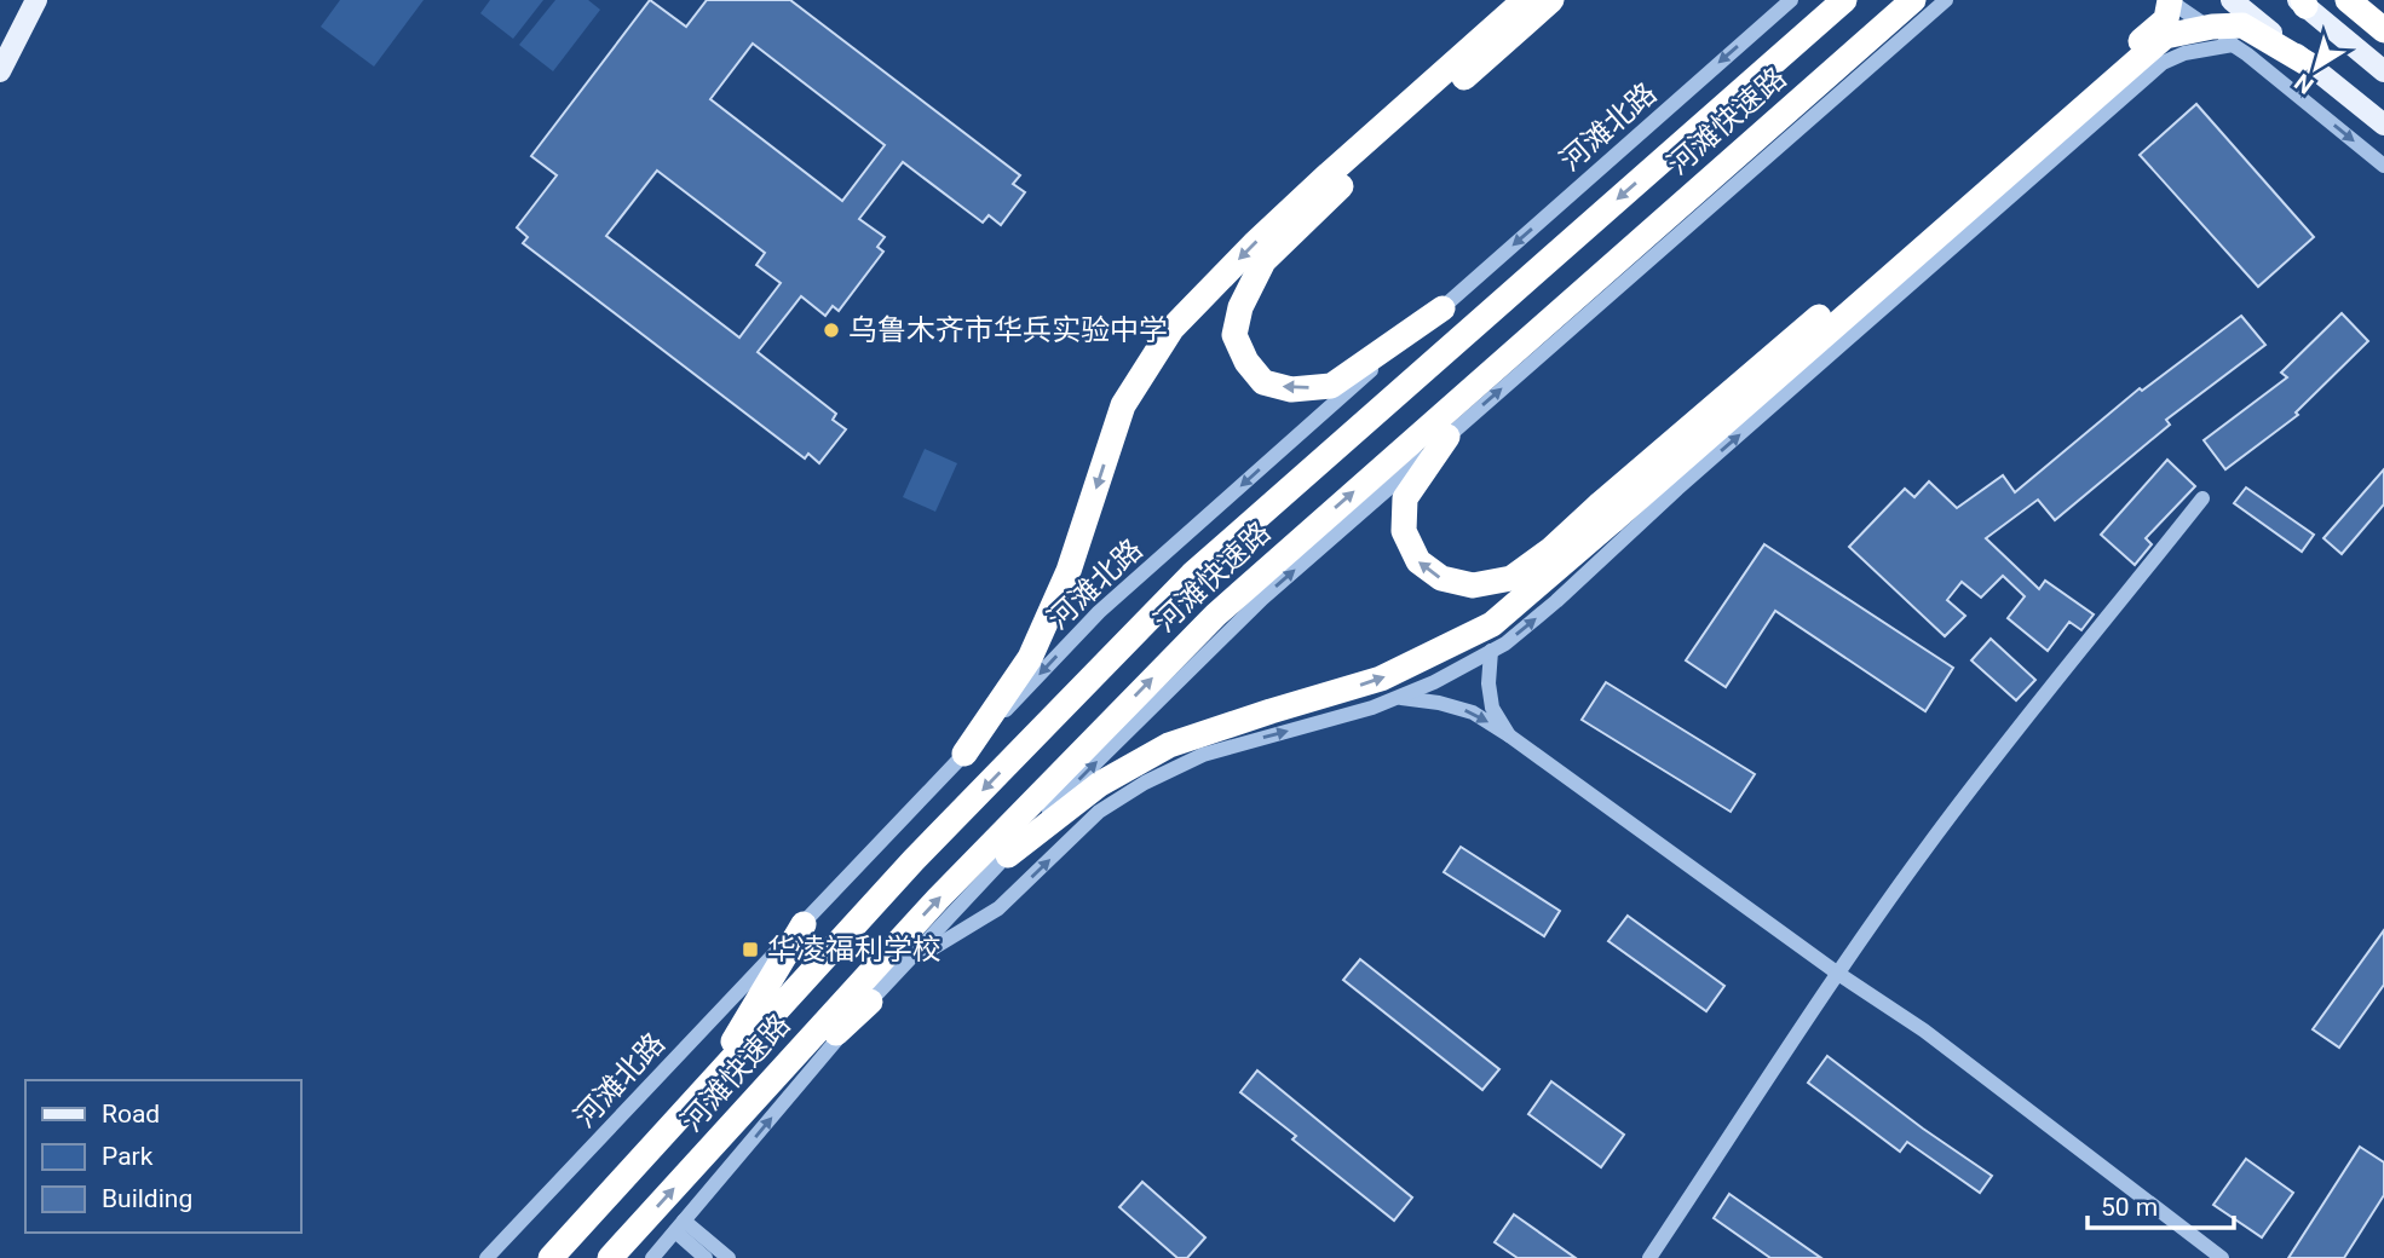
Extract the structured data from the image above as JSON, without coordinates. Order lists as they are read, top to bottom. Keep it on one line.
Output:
{"streets":{"highway":["河滩快速路"],"street":["河滩北路"]},"places":{"other":["乌鲁木齐市华兵实验中学"],"transit":["华凌福利学校"]},"legend":["Road","Park","Building"],"scale_bar":"50 m","north":"bottom left"}
